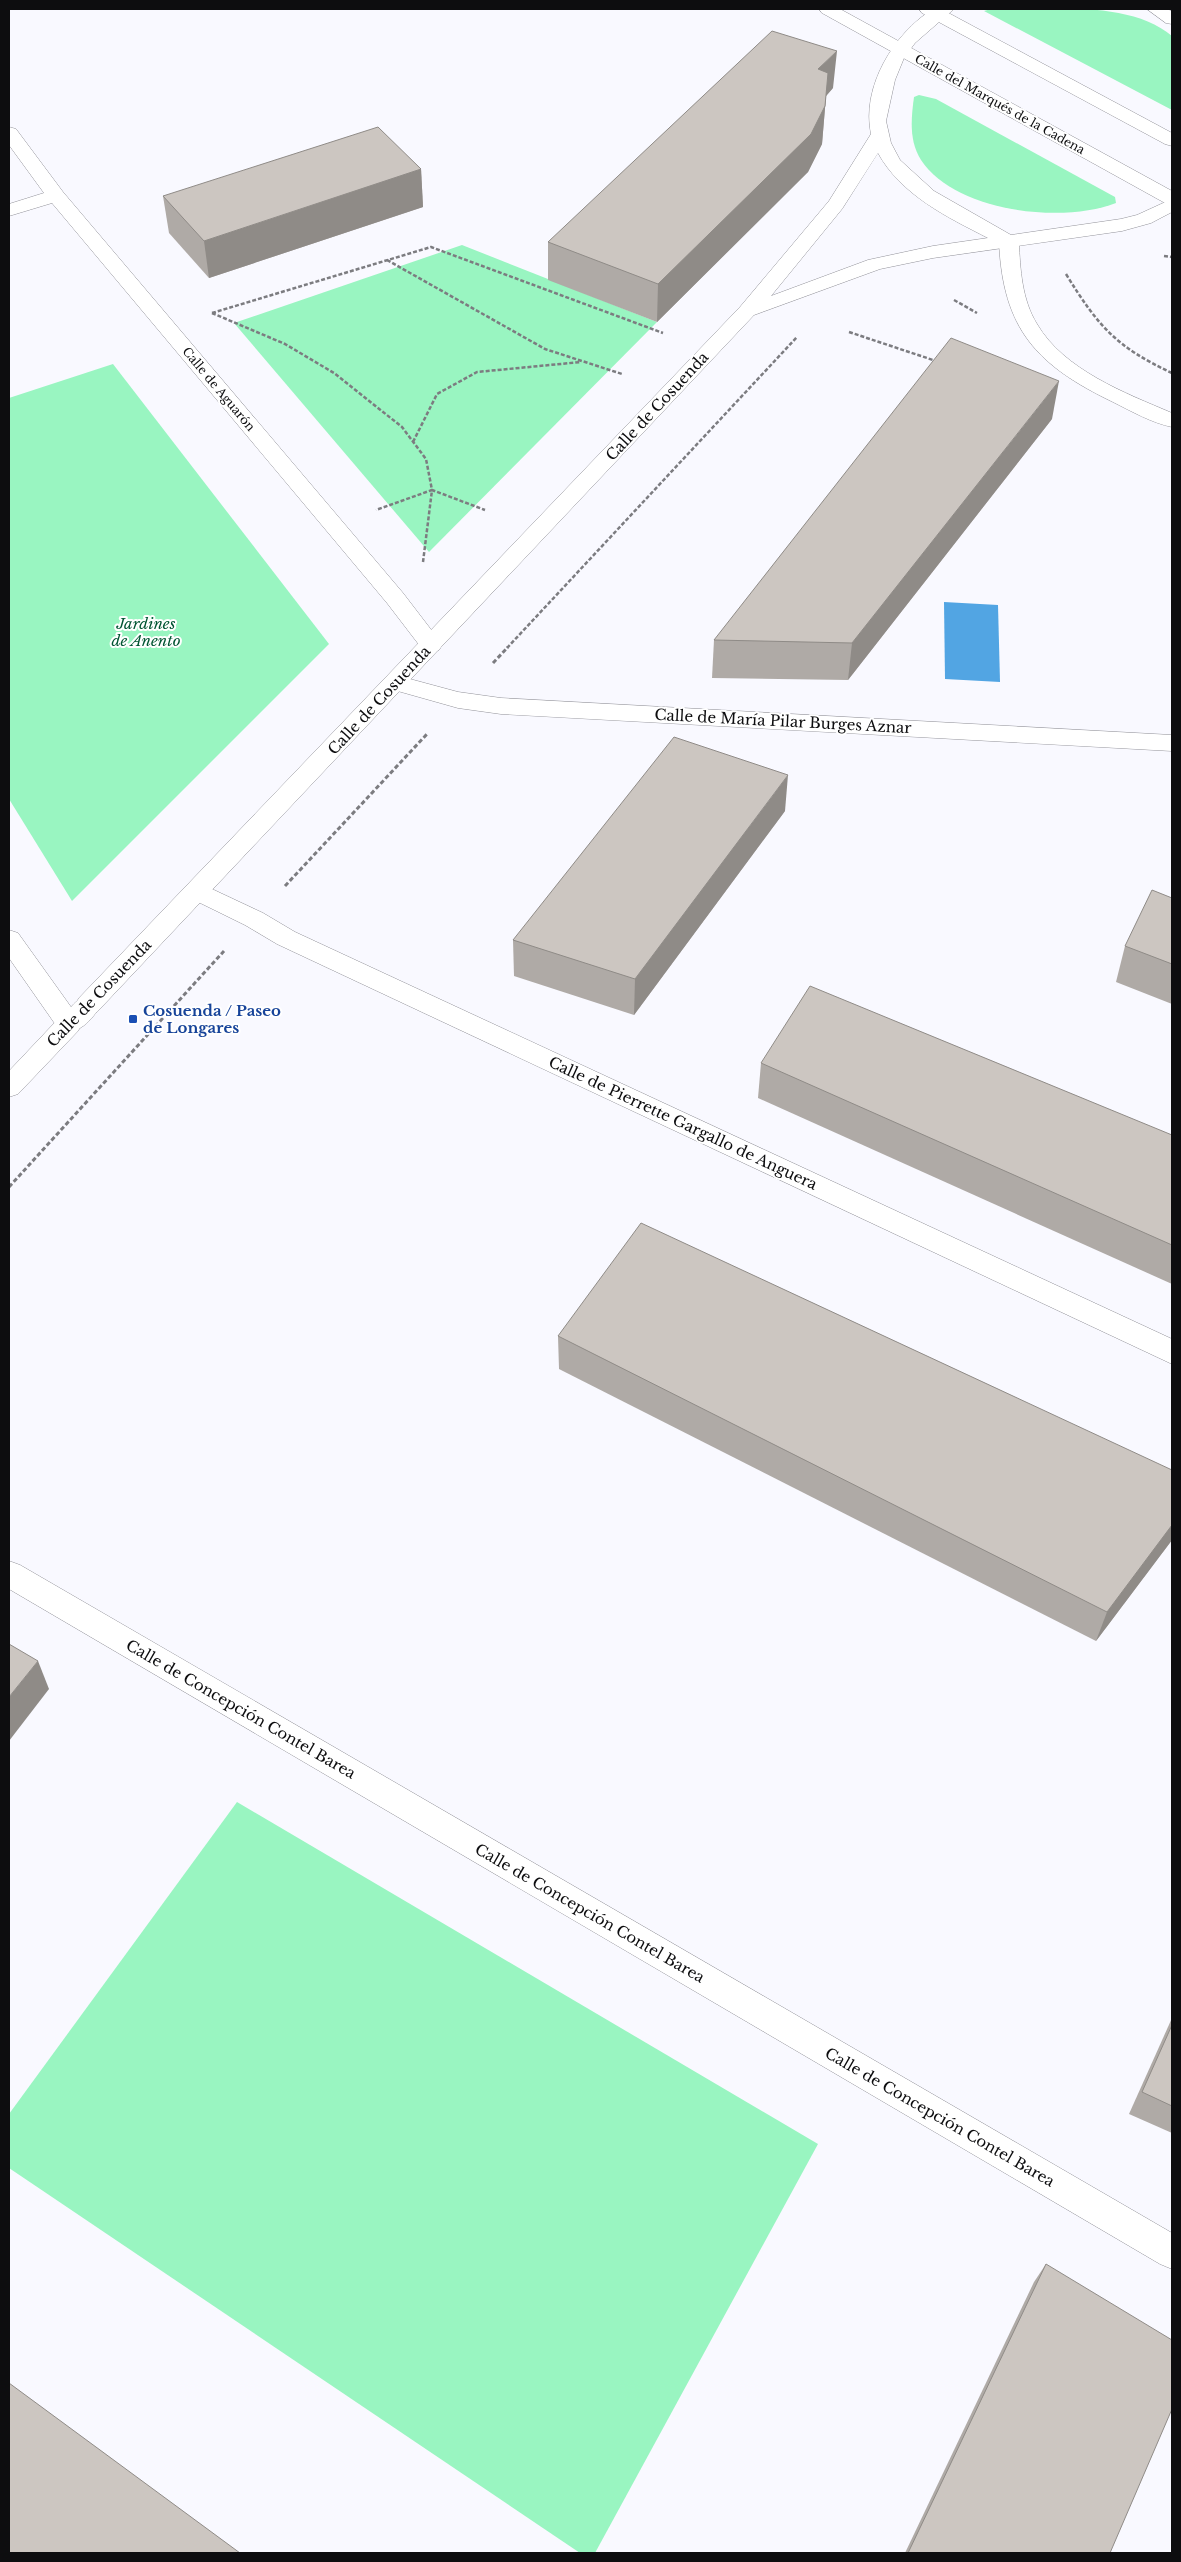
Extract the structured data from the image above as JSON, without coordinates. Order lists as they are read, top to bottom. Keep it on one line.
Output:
{"streets":{"street":["Calle del Marqués de la Cadena","Calle de Aguarón","Calle de Cosuenda","Calle de María Pilar Burges Aznar","Calle de Pierrette Gargallo de Anguera","Calle de Concepción Contel Barea"]},"crossings":[["Calle de Aguarón","Calle de Cosuenda"],["Calle de Cosuenda","Calle de María Pilar Burges Aznar"],["Calle de Cosuenda","Calle de Pierrette Gargallo de Anguera"]],"parks":["Jardines de Anento"],"places":{"transit":["Cosuenda / Paseo de Longares"]}}
